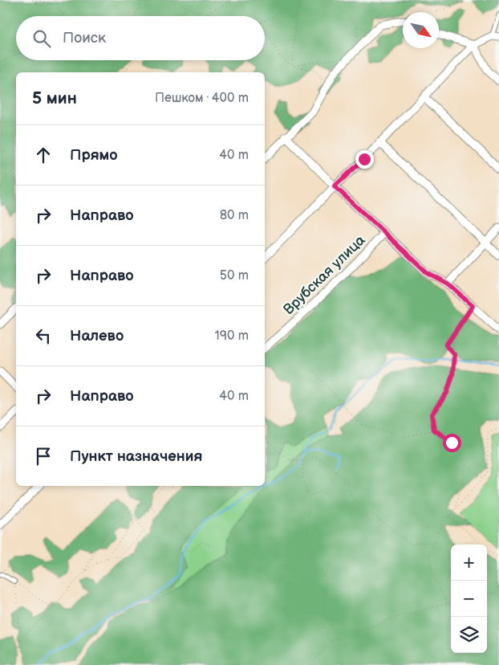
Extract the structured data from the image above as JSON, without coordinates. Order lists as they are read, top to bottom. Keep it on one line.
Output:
{"streets":{"street":["Врубская улица"]},"north":"bottom right","page":{"search":"Поиск","heading":["5 мин","Пешком · 400 m"],"list":[["Прямо","40 m"],["Направо","80 m"],["Направо","50 m"],["Налево","190 m"],["Направо","40 m"],"Пункт назначения"],"map_buttons":["+","−"]}}
